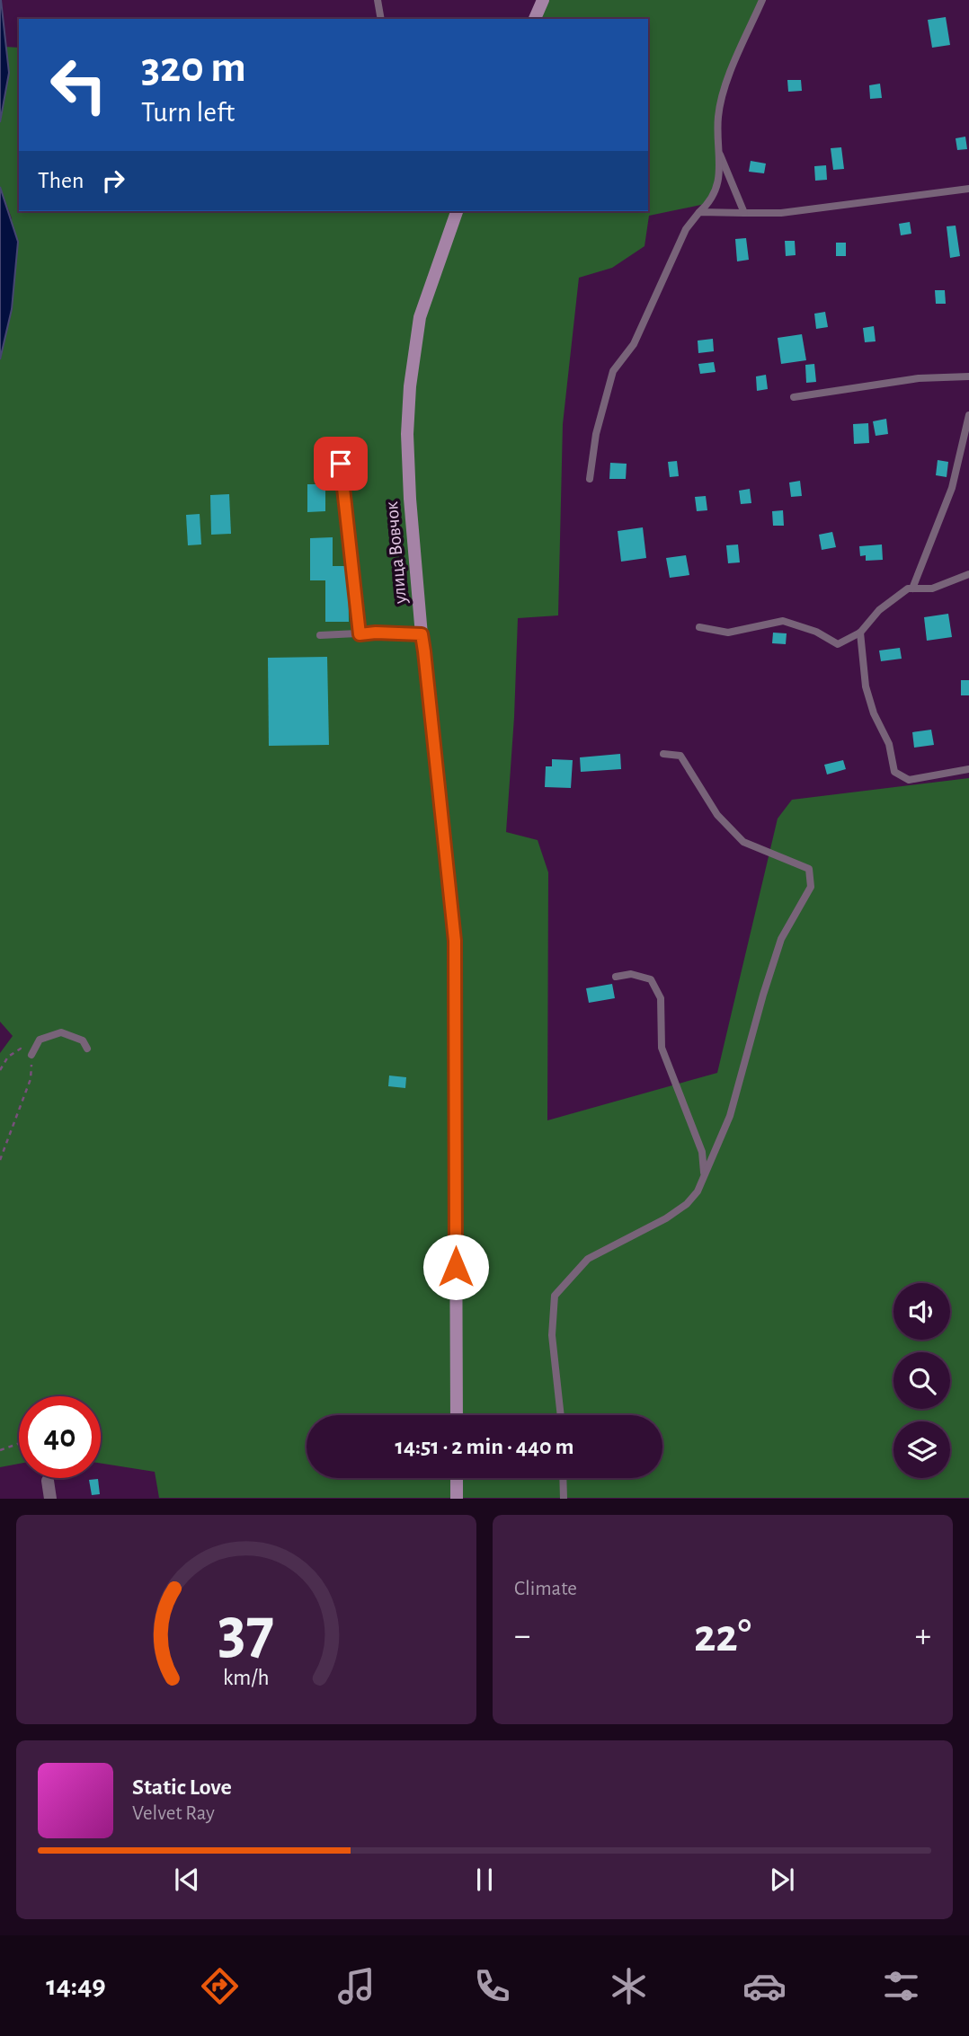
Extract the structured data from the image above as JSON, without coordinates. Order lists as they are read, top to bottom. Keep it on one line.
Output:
{"streets":{"street":["улица Вовчок"]},"page":{"turn":["320 m","Turn left"],"then":"Then","limit":"40","trip":"14:51 · 2 min · 440 m","tile":"Climate","heat":["−","22°","+"],"song":["Static Love","Velvet Ray"],"tabs":"14:49","gauge":["37","km/h"]}}
